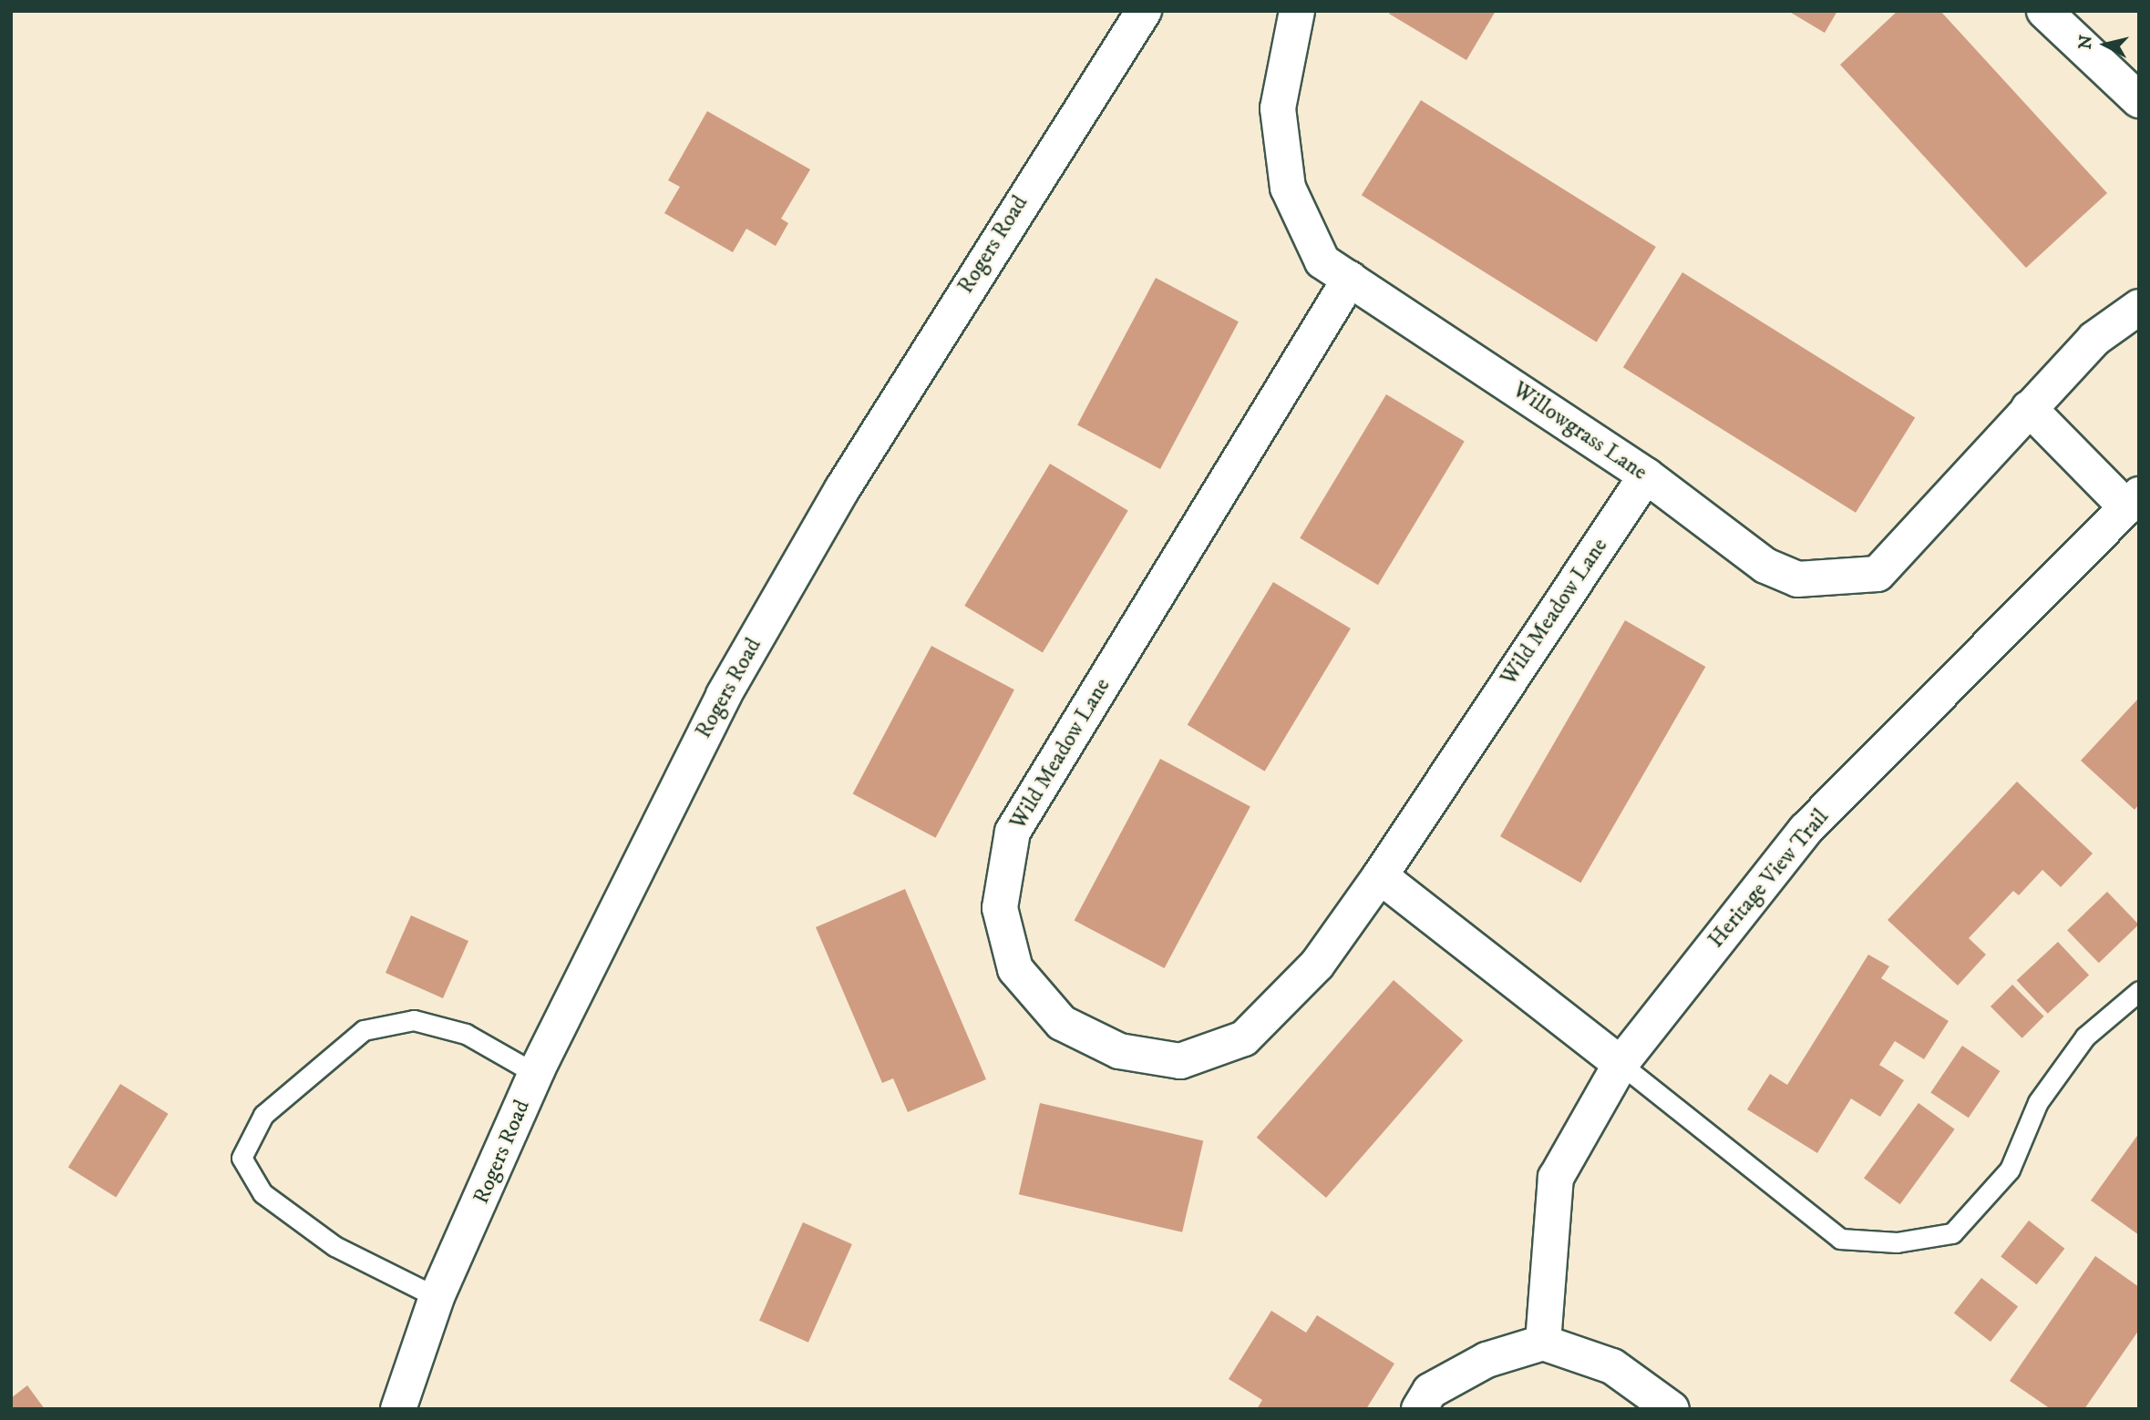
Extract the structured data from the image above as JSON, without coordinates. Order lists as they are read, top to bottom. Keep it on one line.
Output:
{"streets":{"street":["Rogers Road","Willowgrass Lane","Wild Meadow Lane","Heritage View Trail"]},"crossings":[["Willowgrass Lane","Wild Meadow Lane"]],"north":"left"}
